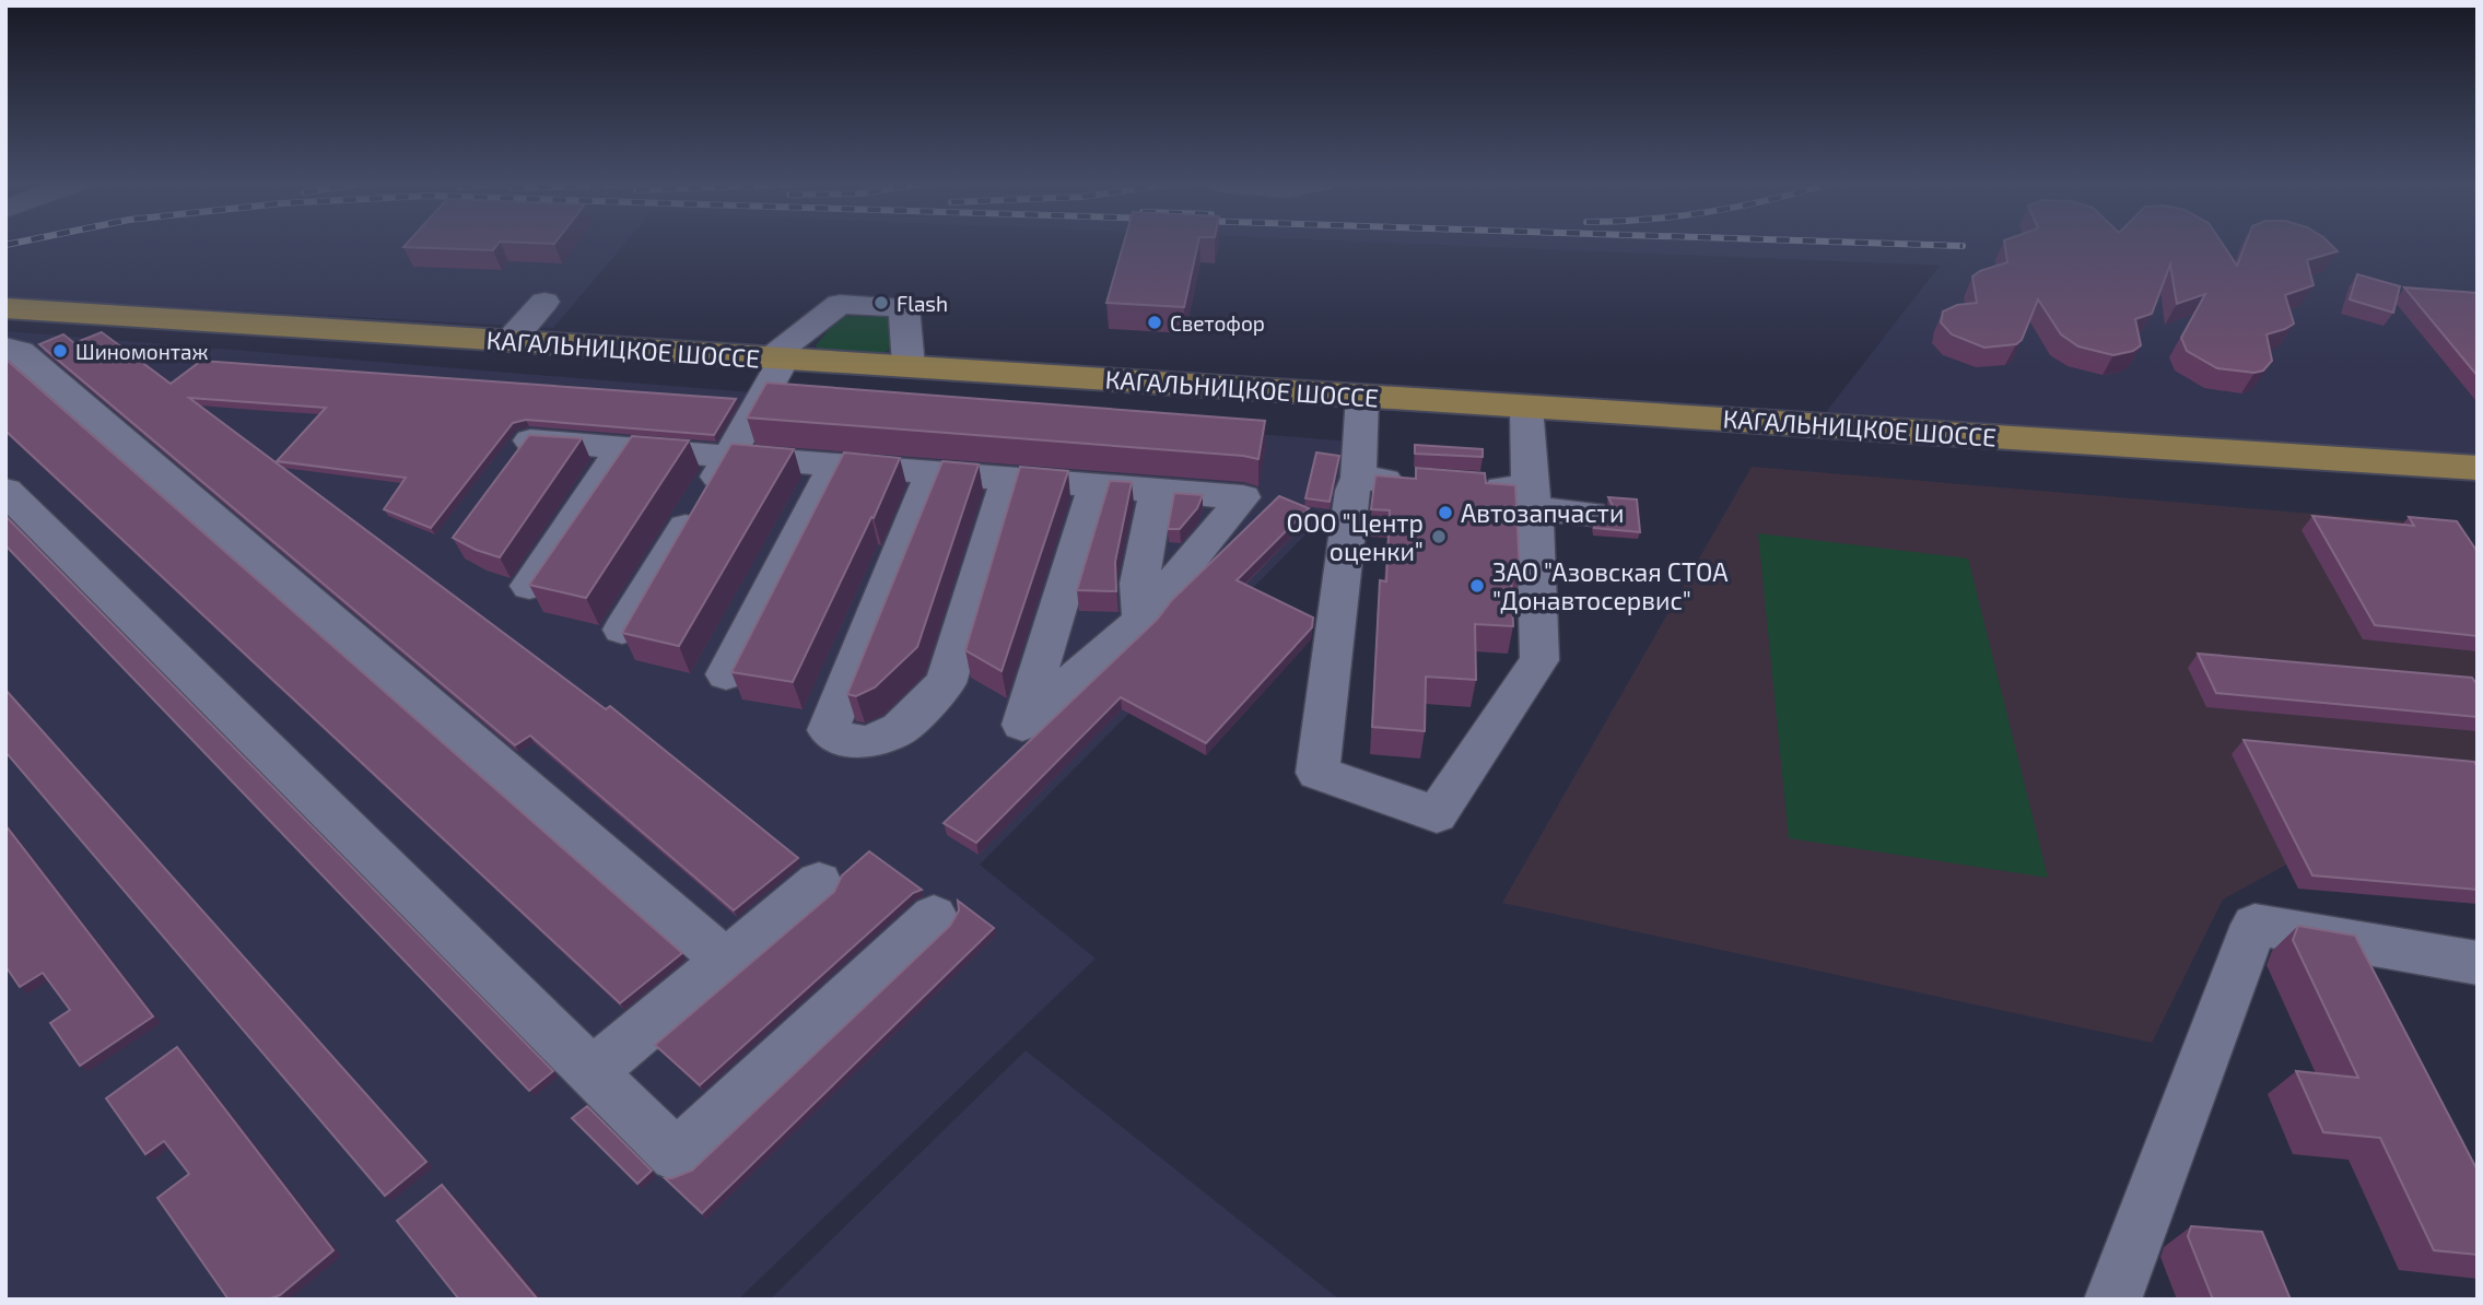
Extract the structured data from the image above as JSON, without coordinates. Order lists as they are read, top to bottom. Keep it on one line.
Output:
{"streets":{"main road":["КАГАЛЬНИЦКОЕ ШОССЕ"]},"places":["Flash","Светофор","Шиномонтаж","Автозапчасти","ООО \"Центр оценки\"","ЗАО \"Азовская СТОА \"Донавтосервис\""]}
